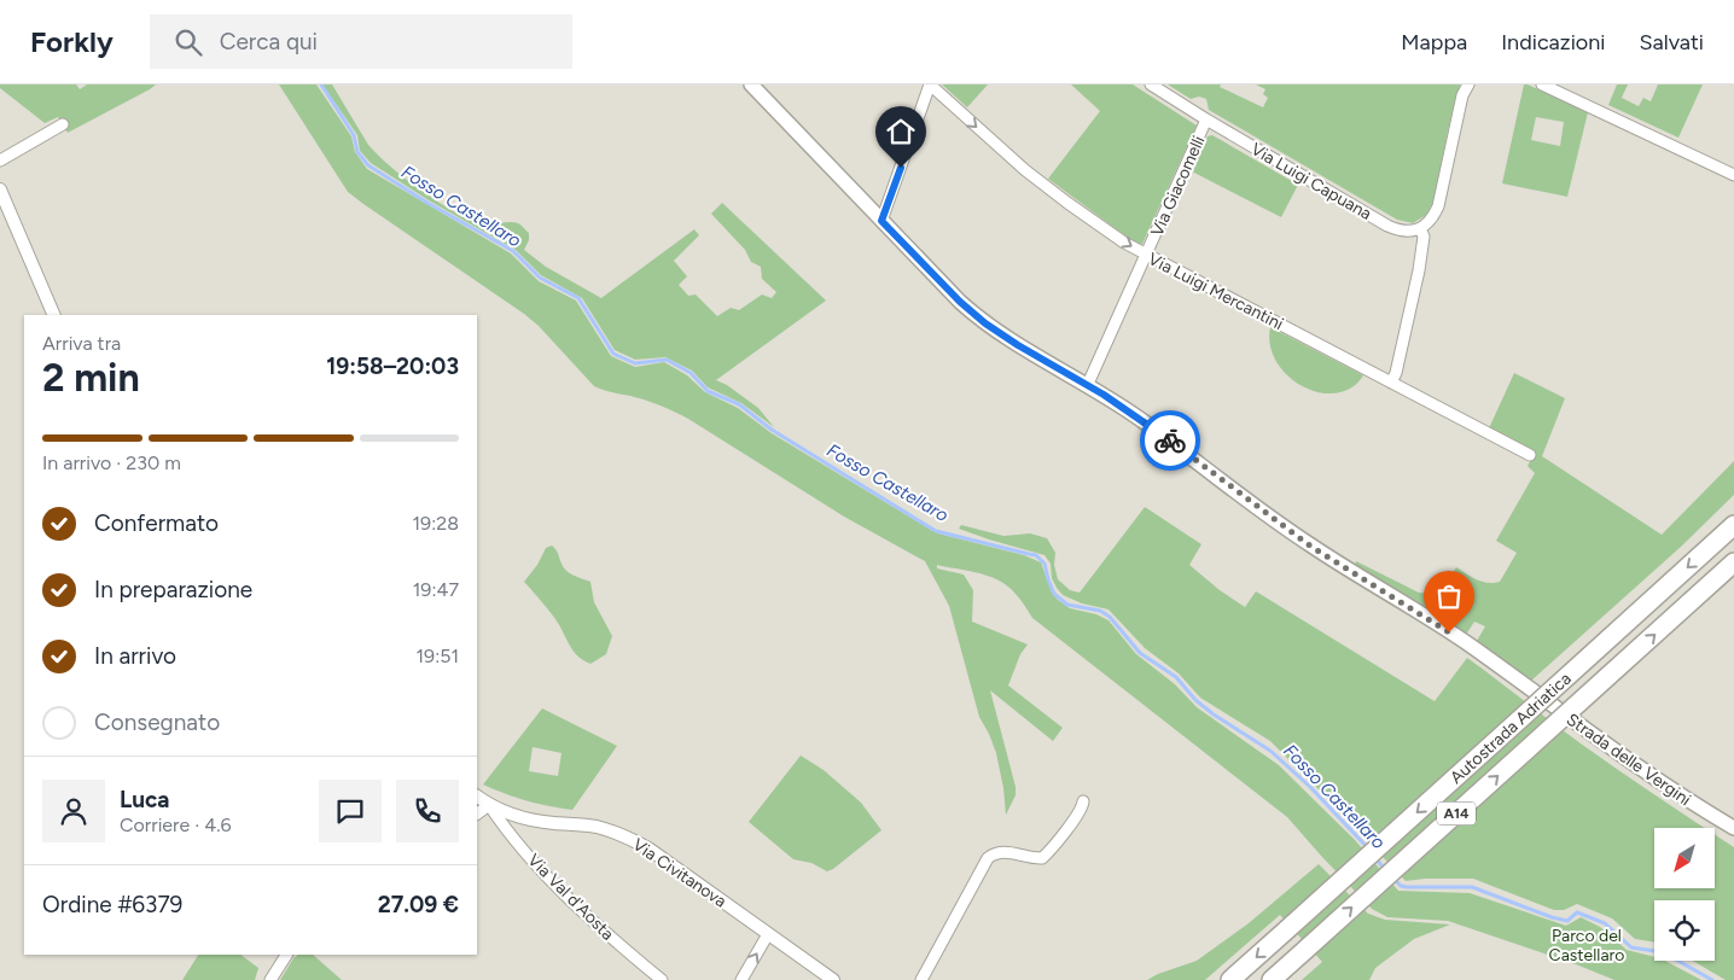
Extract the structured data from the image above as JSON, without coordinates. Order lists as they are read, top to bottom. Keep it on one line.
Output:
{"streets":{"highway":["Autostrada Adriatica","A14"],"main road":["Strada delle Vergini"],"street":["Via Luigi Capuana","Via Giacomelli","Via Luigi Mercantini","Via Civitanova","Via Val d'Aosta"]},"crossings":[["Via Luigi Capuana","Via Giacomelli"],["Via Giacomelli","Via Luigi Mercantini"],["Via Giacomelli","Strada delle Vergini"],["Via Civitanova","Via Val d'Aosta"]],"one_way":["Via Luigi Mercantini"],"water":["Fosso Castellaro"],"parks":["Parco del Castellaro"],"north":"bottom left","page":{"header":"Forkly","search":"Cerca qui","nav":["Mappa","Indicazioni","Salvati"],"heading":["2 min","Arriva tra","19:58–20:03"],"panel":["Luca","Corriere · 4.6","Ordine #6379","27.09 €"],"bar":"In arrivo · 230 m","list":[["Confermato","19:28"],["In preparazione","19:47"],["In arrivo","19:51"],"Consegnato"]}}
